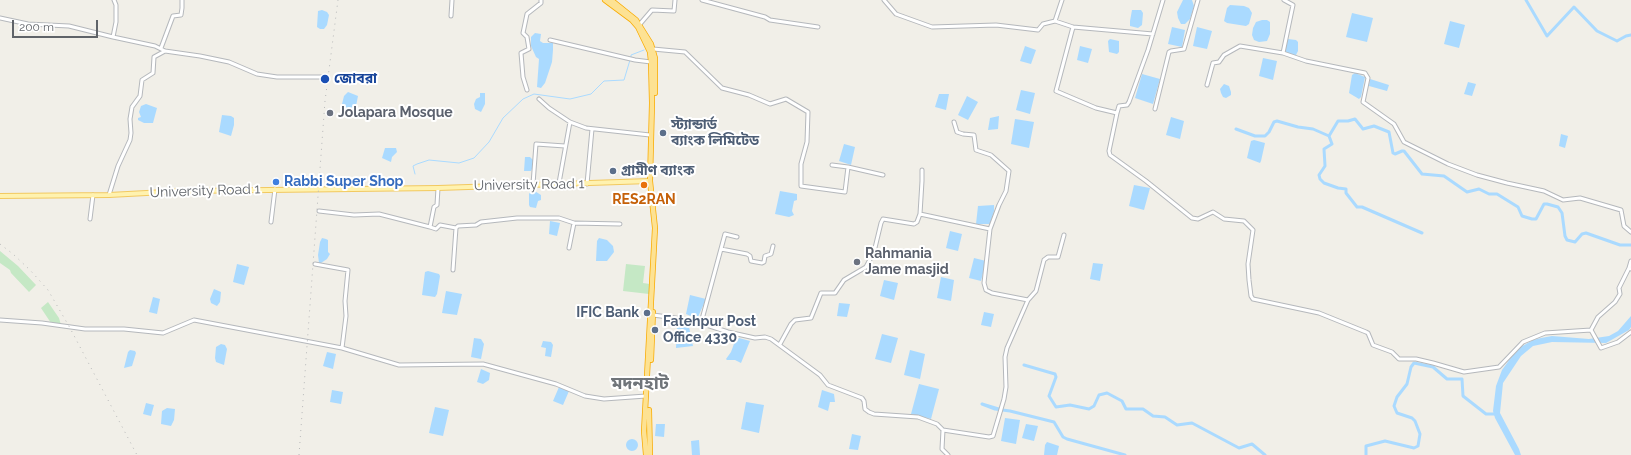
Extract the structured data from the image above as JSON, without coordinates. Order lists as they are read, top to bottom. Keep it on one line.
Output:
{"streets":{"main road":["University Road 1"]},"districts":["মদনহাট"],"places":["জোবরা","Jolapara Mosque","স্ট্যান্ডার্ড ব্যাংক লিমিটেড","গ্রামীণ ব্যাংক","Rabbi Super Shop","RES2RAN","Rahmania Jame masjid","IFIC Bank","Fatehpur Post Office 4330"],"scale_bar":"200 m"}
